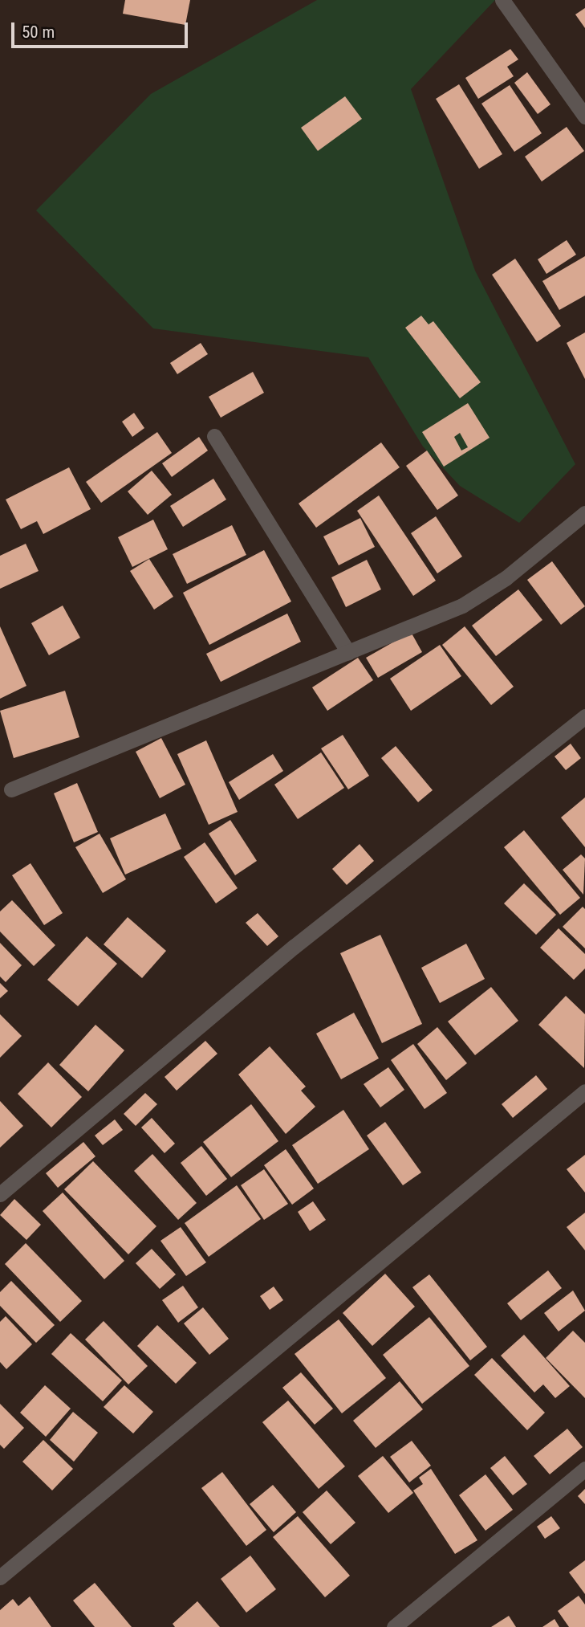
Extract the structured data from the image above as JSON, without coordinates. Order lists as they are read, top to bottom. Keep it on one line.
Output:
{"scale_bar":"50 m"}
